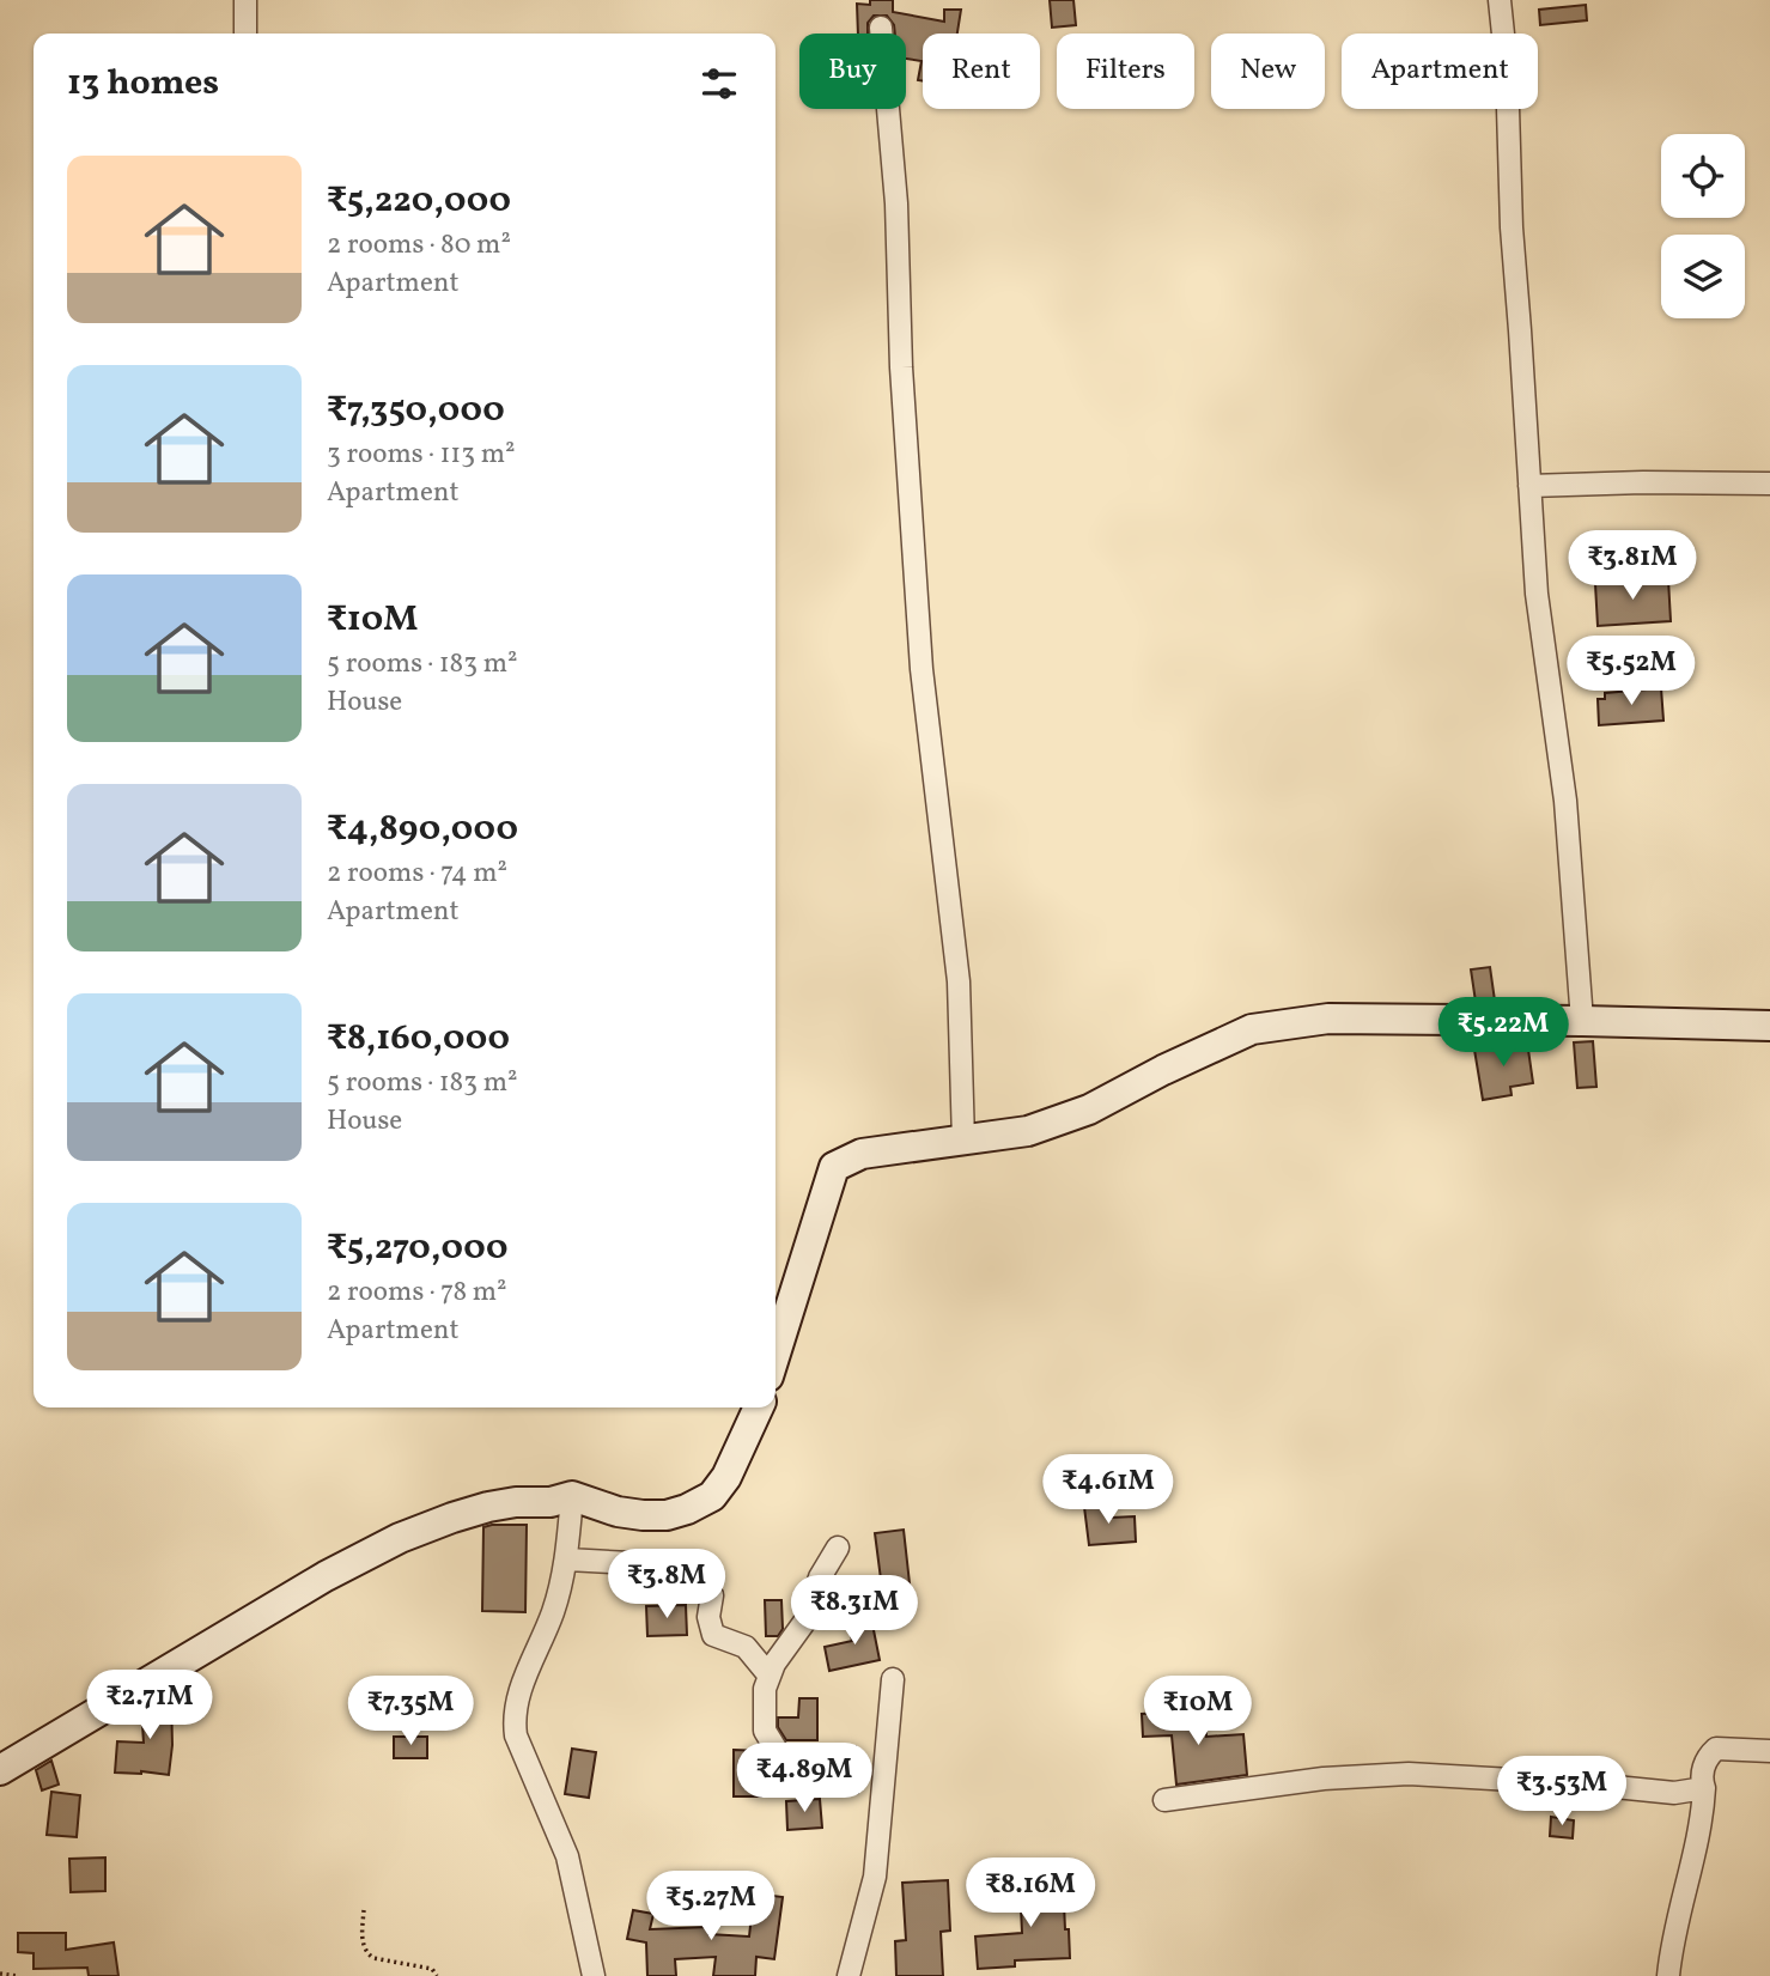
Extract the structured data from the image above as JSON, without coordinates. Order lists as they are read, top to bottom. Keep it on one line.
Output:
{"page":{"chip":["Buy","Rent","Filters","New","Apartment"],"heading":"13 homes","list":[{"name":"₹5,220,000","note":"2 rooms · 80 m² · Apartment"},{"name":"₹7,350,000","note":"3 rooms · 113 m² · Apartment"},{"name":"₹10M","note":"5 rooms · 183 m² · House"},{"name":"₹4,890,000","note":"2 rooms · 74 m² · Apartment"},{"name":"₹8,160,000","note":"5 rooms · 183 m² · House"},{"name":"₹5,270,000","note":"2 rooms · 78 m² · Apartment"}],"price":["₹3.81M","₹5.52M","₹5.22M","₹4.61M","₹3.8M","₹8.31M","₹2.71M","₹7.35M","₹10M","₹4.89M","₹3.53M","₹8.16M","₹5.27M"]}}
